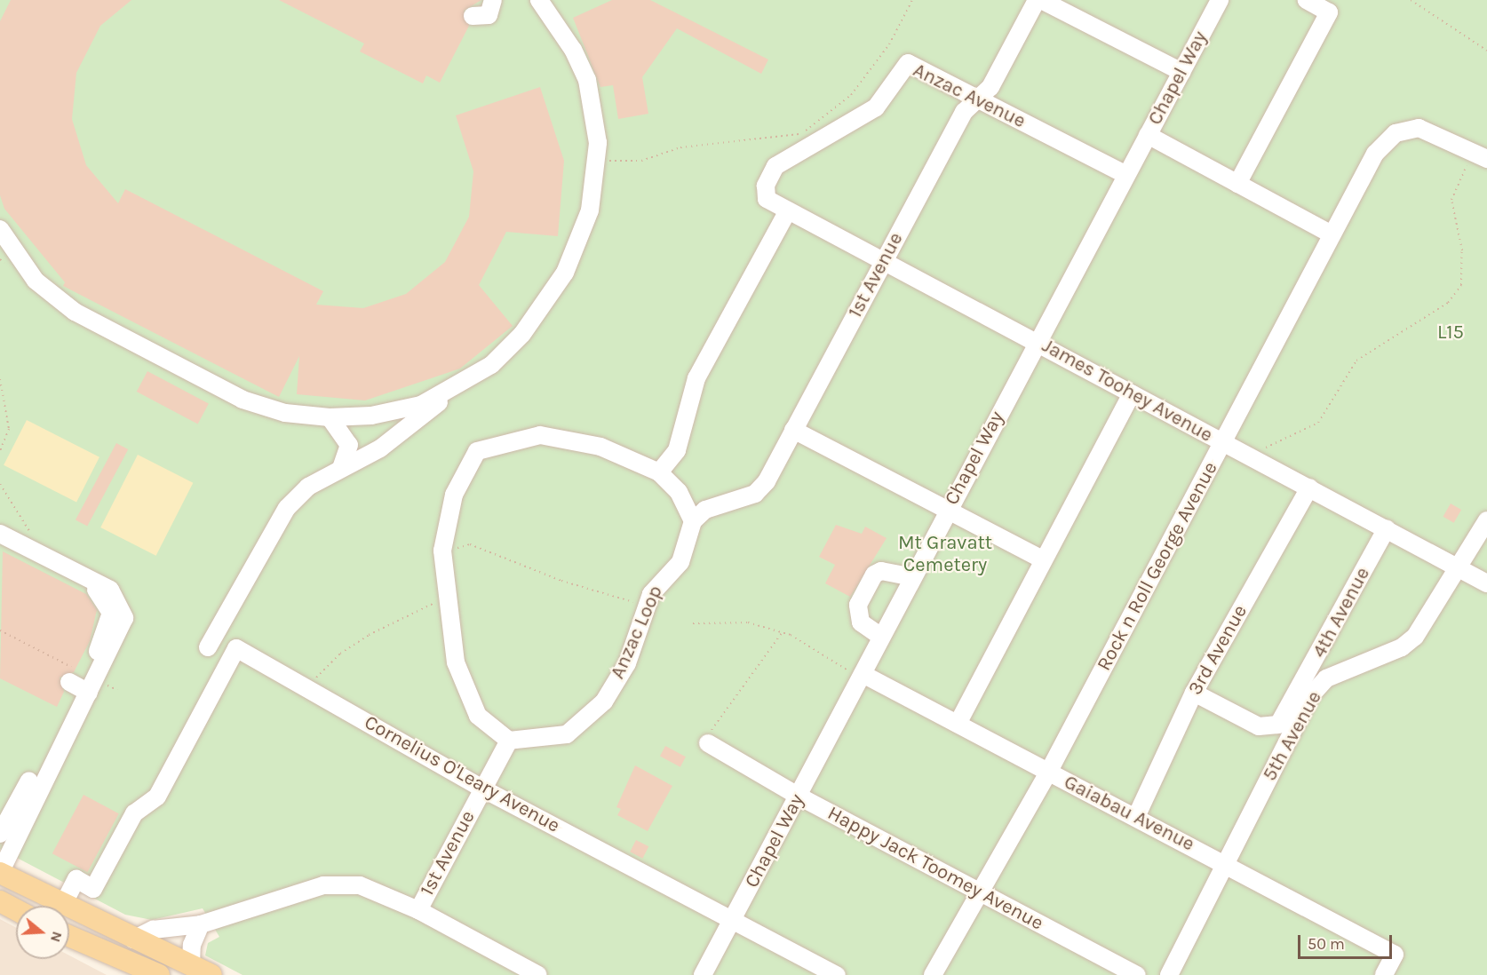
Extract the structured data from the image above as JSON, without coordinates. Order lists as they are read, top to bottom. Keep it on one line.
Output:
{"streets":{"street":["Chapel Way","Anzac Avenue","1st Avenue","James Toohey Avenue","Rock n Roll George Avenue","4th Avenue","Anzac Loop","3rd Avenue","5th Avenue","Cornelius O'Leary Avenue","Gaiabau Avenue","Happy Jack Toomey Avenue"]},"crossings":[["Chapel Way","Anzac Avenue"],["Chapel Way","James Toohey Avenue"],["Chapel Way","Cornelius O'Leary Avenue"],["Chapel Way","Gaiabau Avenue"],["Chapel Way","Happy Jack Toomey Avenue"],["Anzac Avenue","1st Avenue"],["Anzac Avenue","James Toohey Avenue"],["1st Avenue","James Toohey Avenue"],["1st Avenue","Anzac Loop"],["1st Avenue","Cornelius O'Leary Avenue"],["James Toohey Avenue","Rock n Roll George Avenue"],["James Toohey Avenue","4th Avenue"],["James Toohey Avenue","3rd Avenue"],["James Toohey Avenue","5th Avenue"],["Rock n Roll George Avenue","Gaiabau Avenue"],["Rock n Roll George Avenue","Happy Jack Toomey Avenue"],["4th Avenue","3rd Avenue"],["3rd Avenue","Gaiabau Avenue"],["5th Avenue","Gaiabau Avenue"]],"parks":["L15","Mt Gravatt Cemetery"],"scale_bar":"50 m","north":"right"}
